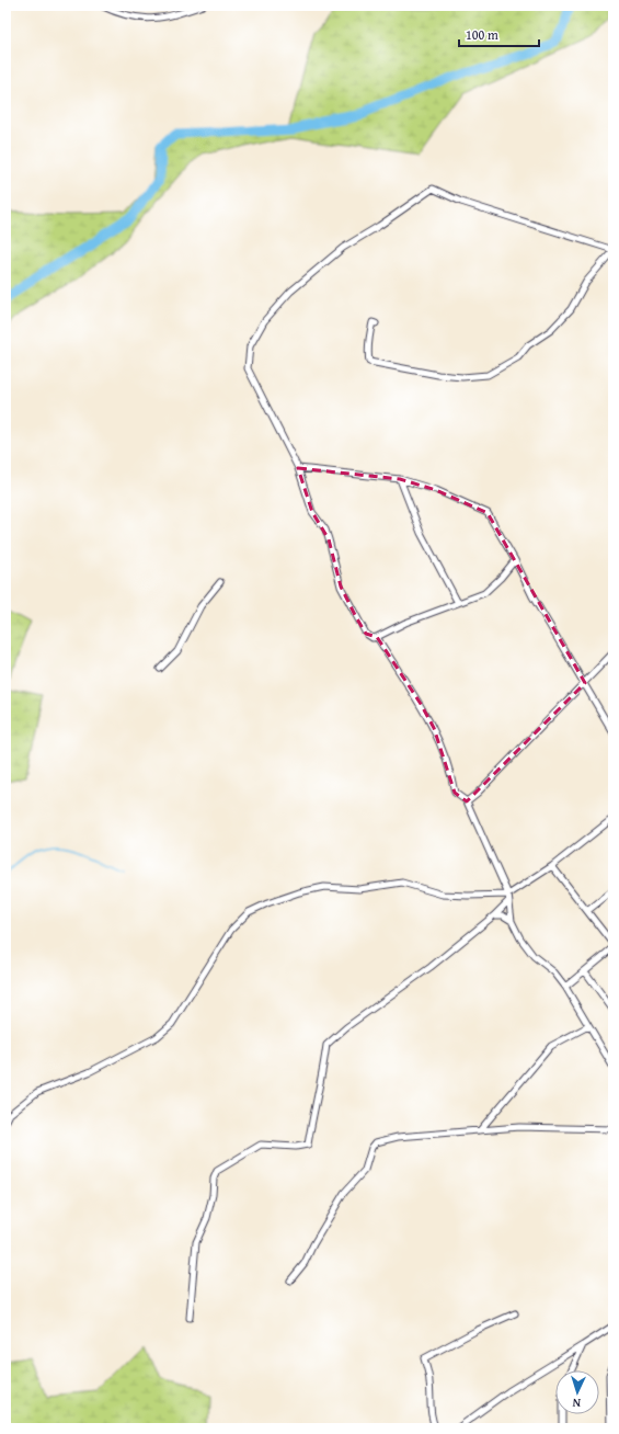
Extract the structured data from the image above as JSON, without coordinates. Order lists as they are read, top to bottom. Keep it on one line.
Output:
{"scale_bar":"100 m","north":"bottom"}
